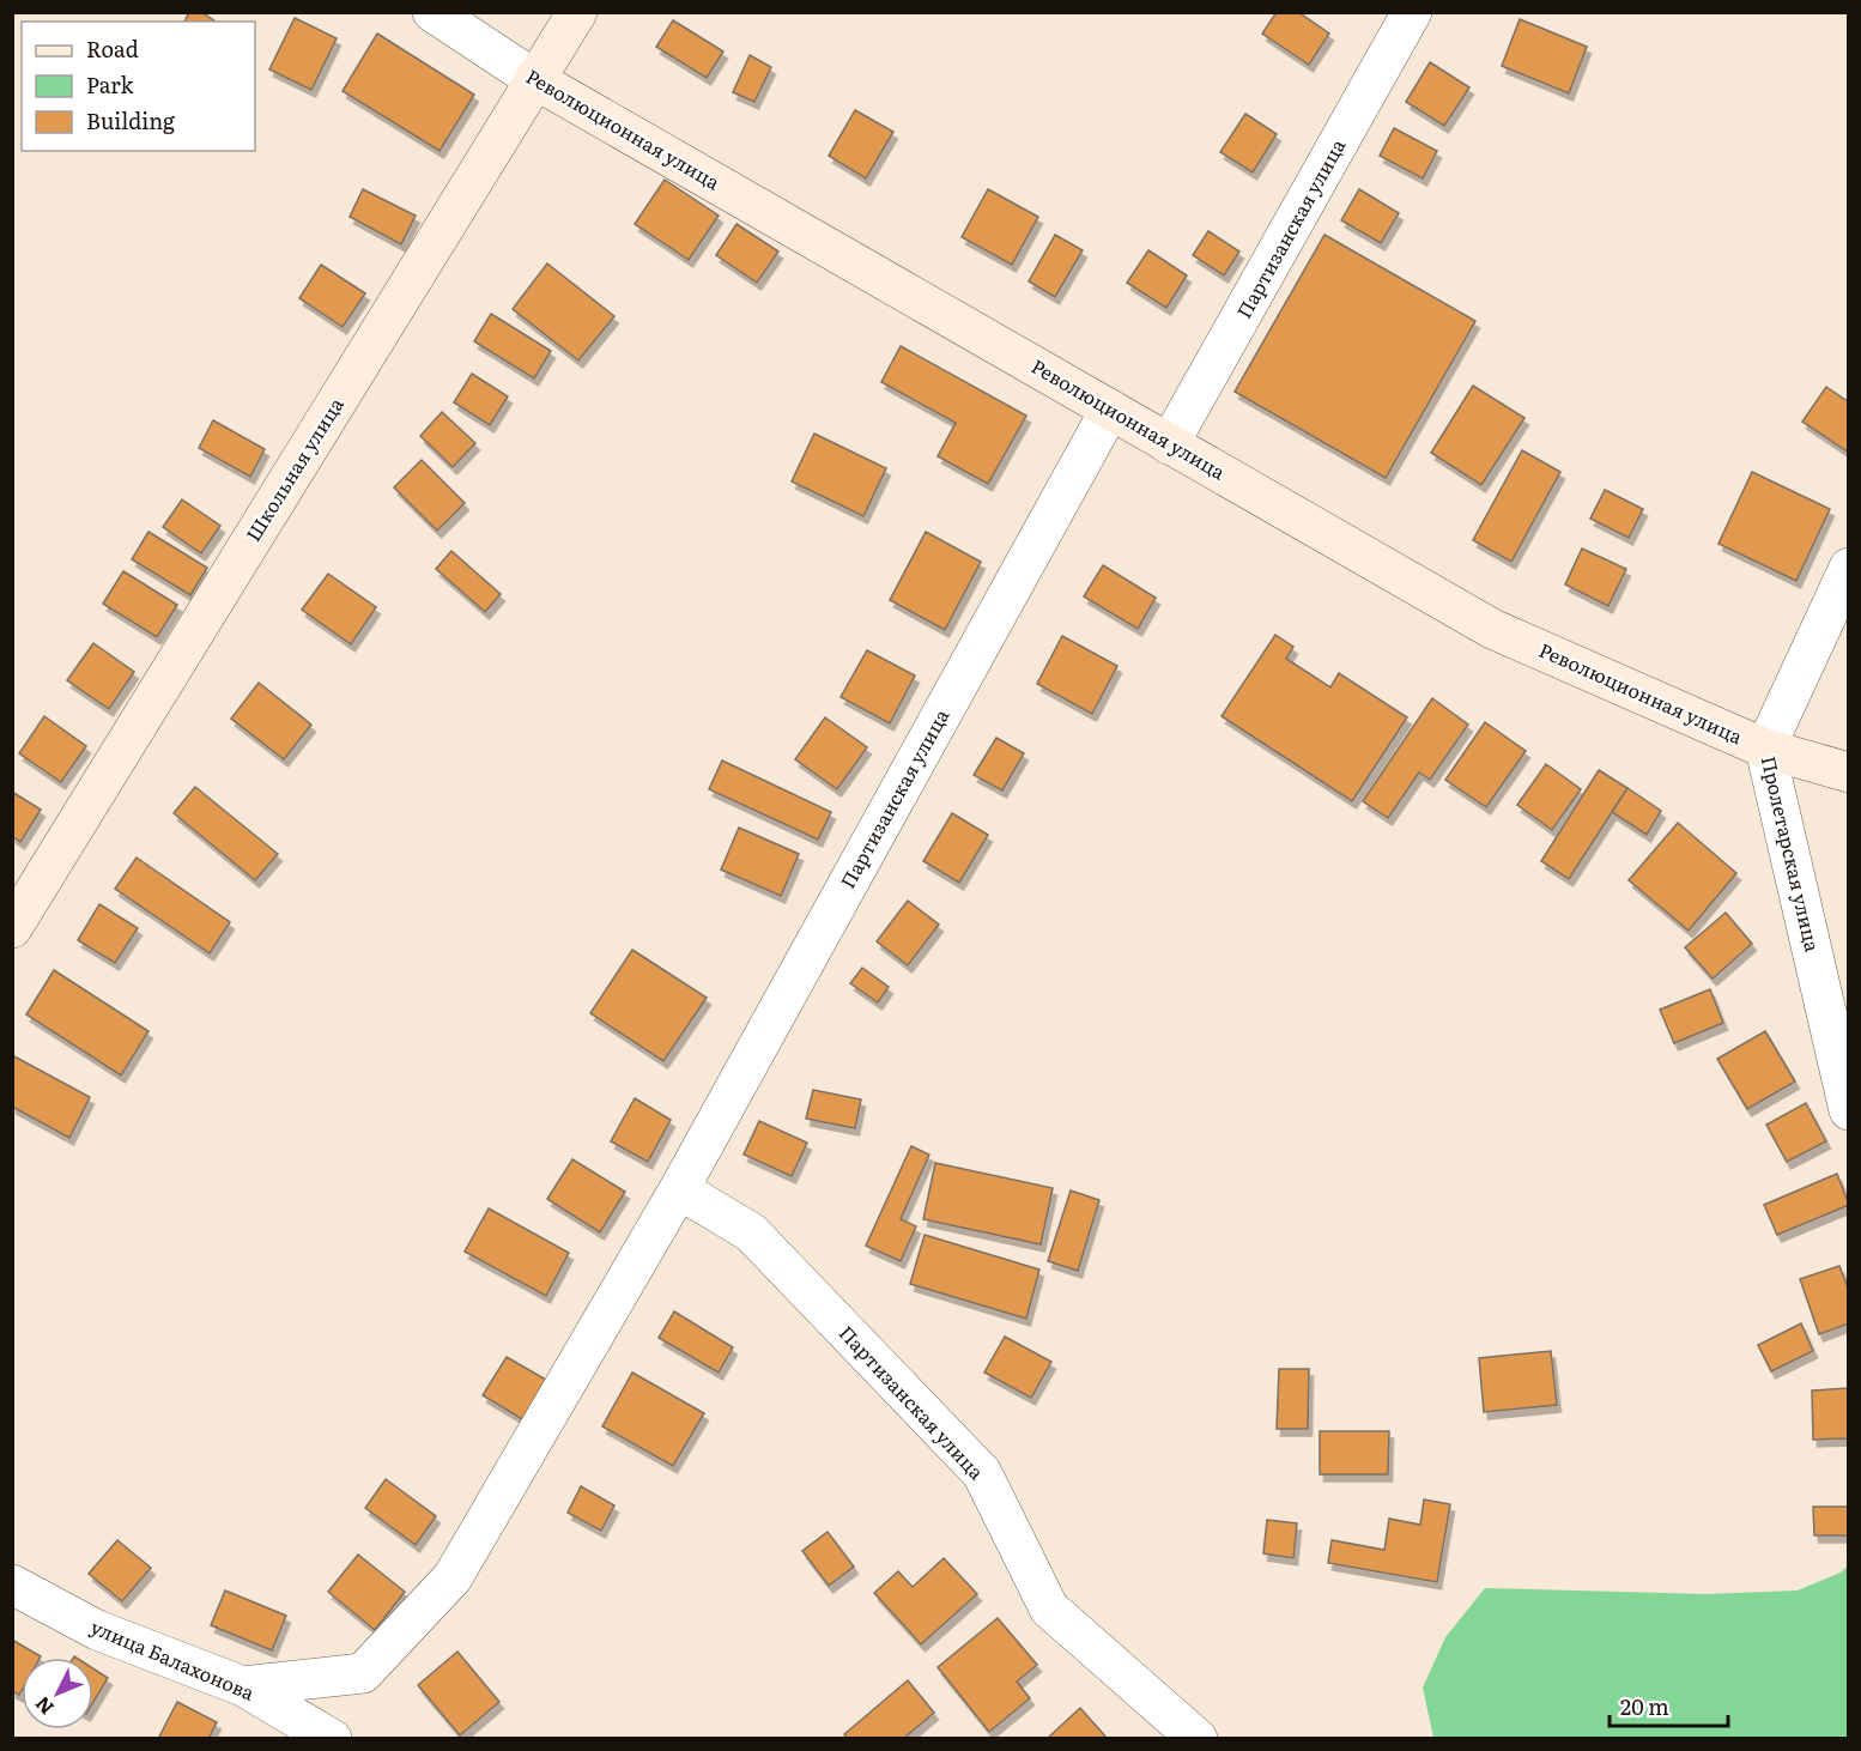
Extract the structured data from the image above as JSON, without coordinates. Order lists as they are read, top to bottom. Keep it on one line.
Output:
{"streets":{"street":["Революционная улица","Партизанская улица","Школьная улица","Пролетарская улица","улица Балахонова"]},"crossings":[["Революционная улица","Партизанская улица"],["Революционная улица","Школьная улица"],["Революционная улица","Пролетарская улица"],["Партизанская улица","улица Балахонова"]],"legend":["Road","Park","Building"],"scale_bar":"20 m","north":"bottom left"}
